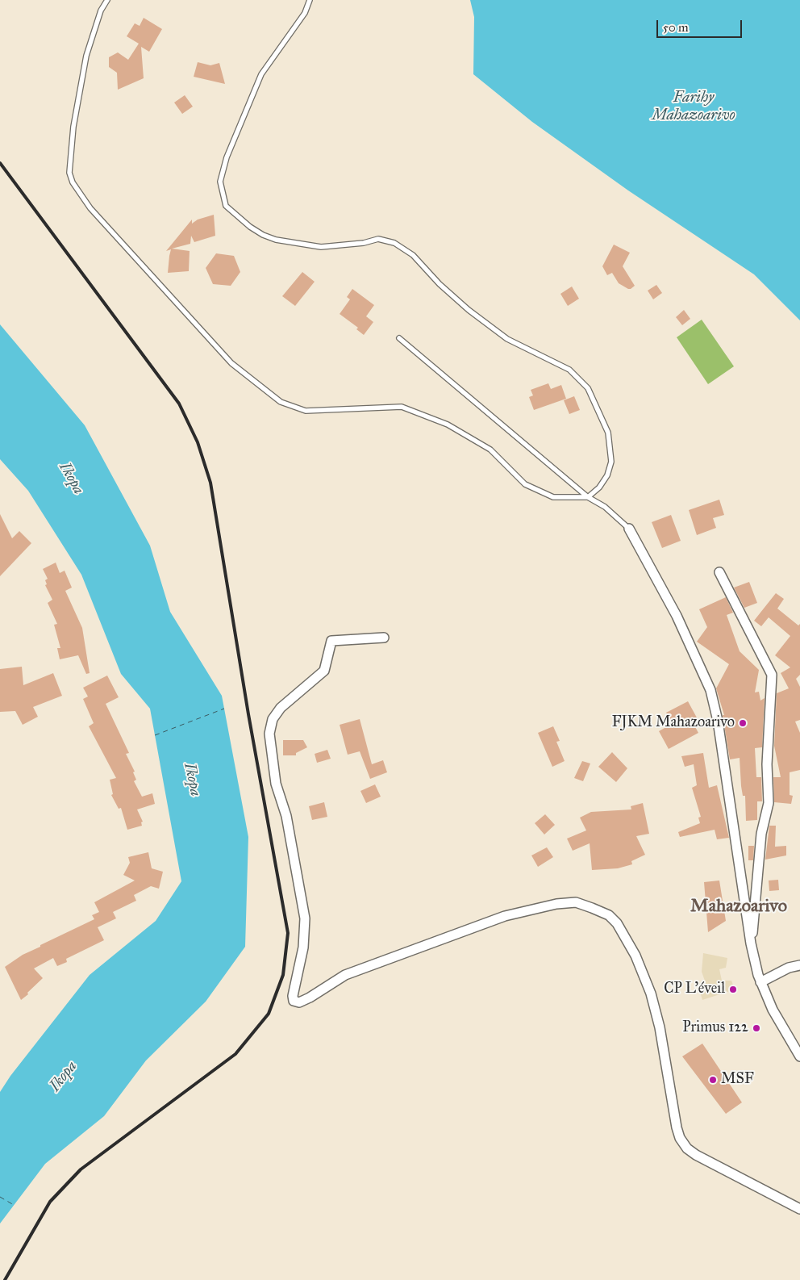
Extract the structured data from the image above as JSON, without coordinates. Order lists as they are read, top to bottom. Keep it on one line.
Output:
{"districts":["Mahazoarivo"],"water":["Farihy Mahazoarivo","Ikopa"],"places":["FJKM Mahazoarivo","CP L'éveil","Primus 122","MSF"],"scale_bar":"50 m"}
